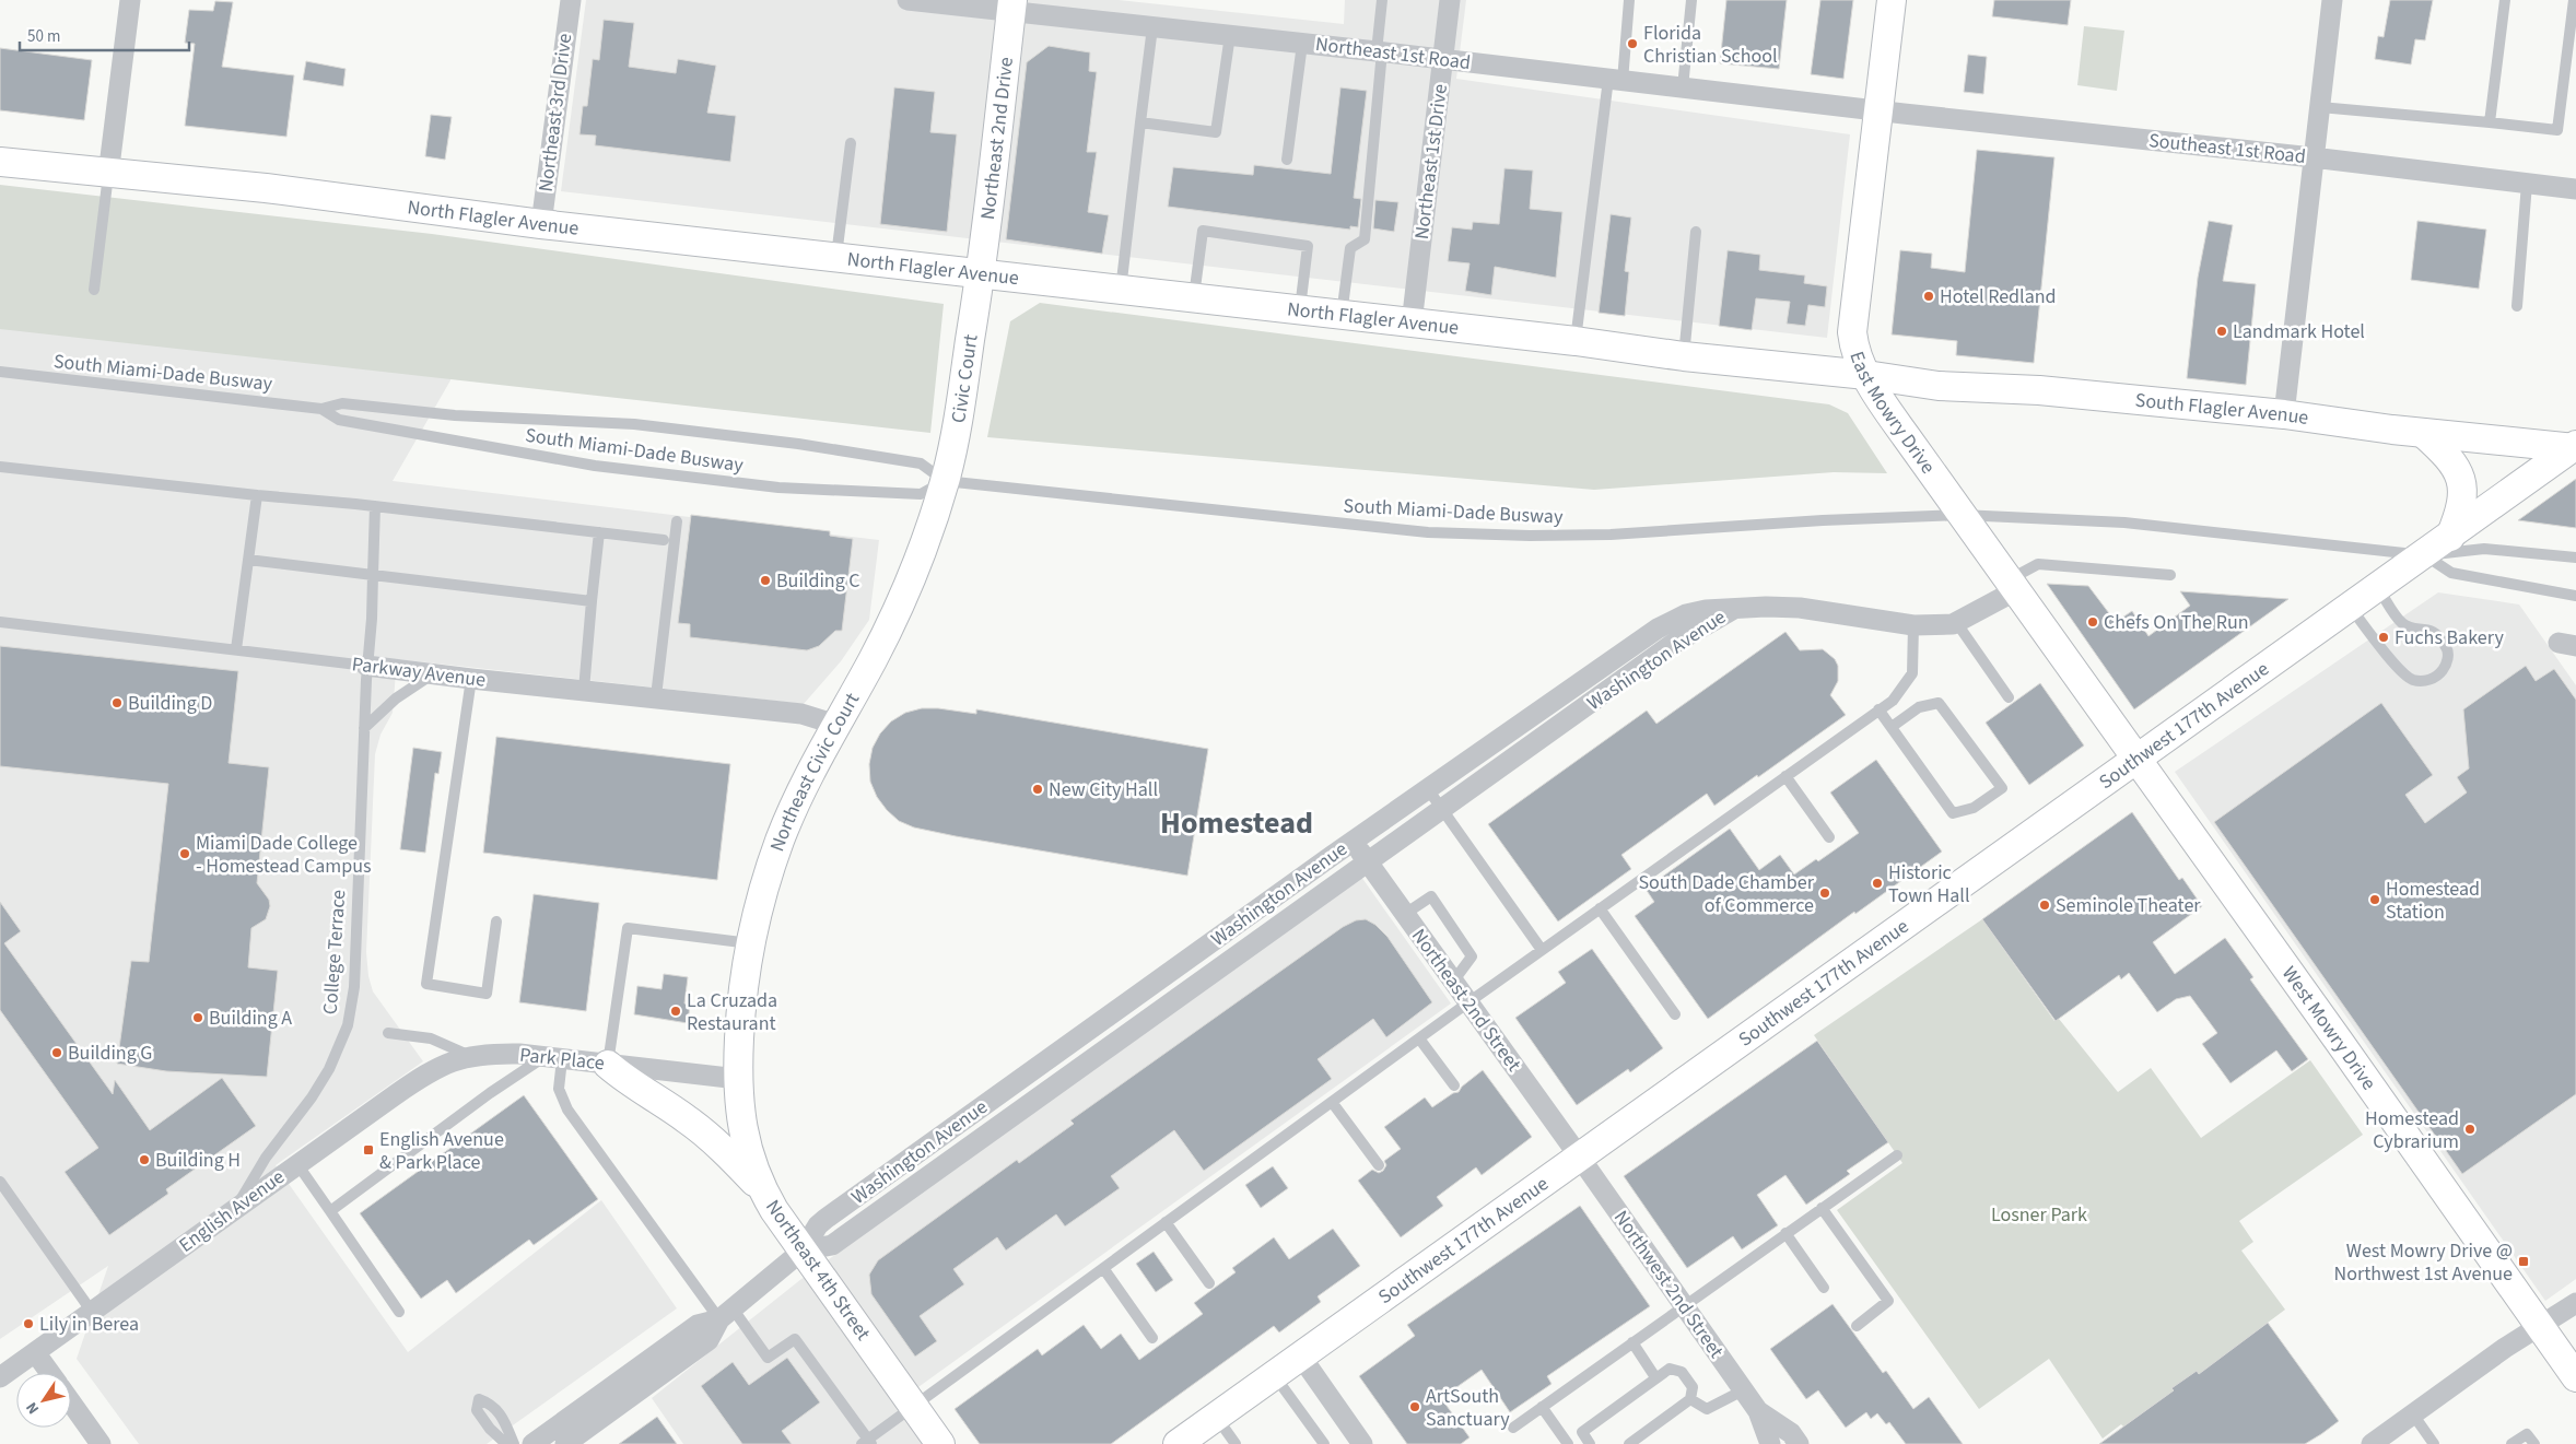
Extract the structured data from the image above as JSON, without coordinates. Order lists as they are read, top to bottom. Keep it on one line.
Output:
{"streets":{"street":["Northeast 1st Road","Northeast 3rd Drive","Northeast 2nd Drive","Southeast 1st Road","Northeast 1st Drive","North Flagler Avenue","Civic Court","South Flagler Avenue","East Mowry Drive","Washington Avenue","Parkway Avenue","Southwest 177th Avenue","Northeast Civic Court","Northeast 2nd Street","West Mowry Drive","Park Place","English Avenue","Northeast 4th Street","Northwest 2nd Street"],"lane":["South Miami-Dade Busway","College Terrace"]},"crossings":[["Northeast 1st Road","Northeast 2nd Drive"],["Northeast 1st Road","Southeast 1st Road"],["Northeast 1st Road","Northeast 1st Drive"],["Northeast 1st Road","East Mowry Drive"],["Northeast 3rd Drive","North Flagler Avenue"],["Northeast 2nd Drive","North Flagler Avenue"],["Northeast 2nd Drive","Civic Court"],["Southeast 1st Road","East Mowry Drive"],["Northeast 1st Drive","North Flagler Avenue"],["North Flagler Avenue","Civic Court"],["North Flagler Avenue","South Flagler Avenue"],["North Flagler Avenue","East Mowry Drive"],["South Miami-Dade Busway","Civic Court"],["South Miami-Dade Busway","East Mowry Drive"],["South Miami-Dade Busway","Southwest 177th Avenue"],["South Miami-Dade Busway","Northeast Civic Court"],["Civic Court","Northeast Civic Court"],["South Flagler Avenue","East Mowry Drive"],["South Flagler Avenue","Southwest 177th Avenue"],["East Mowry Drive","Southwest 177th Avenue"],["East Mowry Drive","West Mowry Drive"],["Washington Avenue","Northeast 2nd Street"],["Washington Avenue","Northeast 4th Street"],["Parkway Avenue","Northeast Civic Court"],["Parkway Avenue","College Terrace"],["Southwest 177th Avenue","Northeast 2nd Street"],["Southwest 177th Avenue","West Mowry Drive"],["Southwest 177th Avenue","Northwest 2nd Street"],["Northeast Civic Court","Park Place"],["Northeast Civic Court","Northeast 4th Street"],["College Terrace","English Avenue"],["Northeast 2nd Street","Northwest 2nd Street"],["Park Place","English Avenue"],["Park Place","Northeast 4th Street"]],"districts":["Homestead"],"parks":["Losner Park"],"places":{"other":["Florida Christian School","Hotel Redland","Landmark Hotel","Building C","Chefs On The Run","Fuchs Bakery","Building D","New City Hall","Miami Dade College - Homestead Campus","Historic Town Hall","South Dade Chamber of Commerce","Homestead Station","Seminole Theater","La Cruzada Restaurant","Building A","Building G","Homestead Cybrarium","Building H","Lily in Berea","ArtSouth Sanctuary"],"transit":["English Avenue & Park Place","West Mowry Drive @ Northwest 1st Avenue"]},"scale_bar":"50 m","north":"bottom left"}
